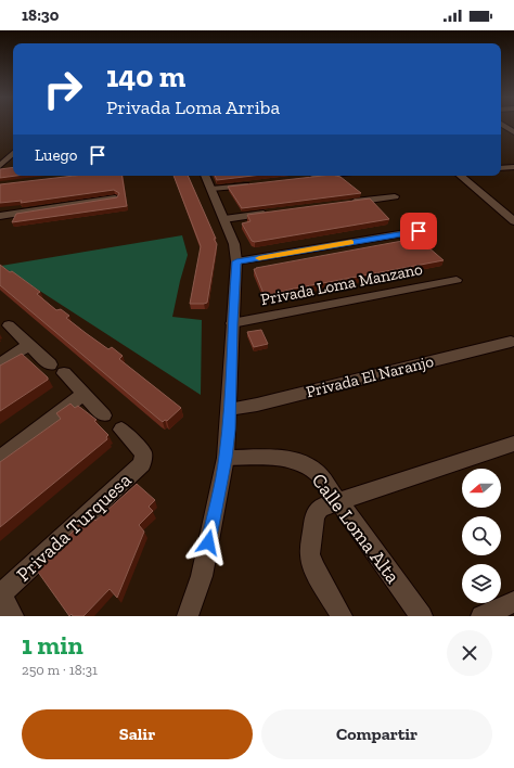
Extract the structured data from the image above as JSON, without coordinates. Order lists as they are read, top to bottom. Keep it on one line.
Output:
{"streets":{"street":["Privada Loma Manzano","Privada El Naranjo","Privada Turquesa","Calle Loma Alta"]},"north":"left","page":{"status":"18:30","turn":["140 m","Privada Loma Arriba"],"then":"Luego","heading":["1 min","250 m · 18:31"],"buttons":["Salir","Compartir"]}}
